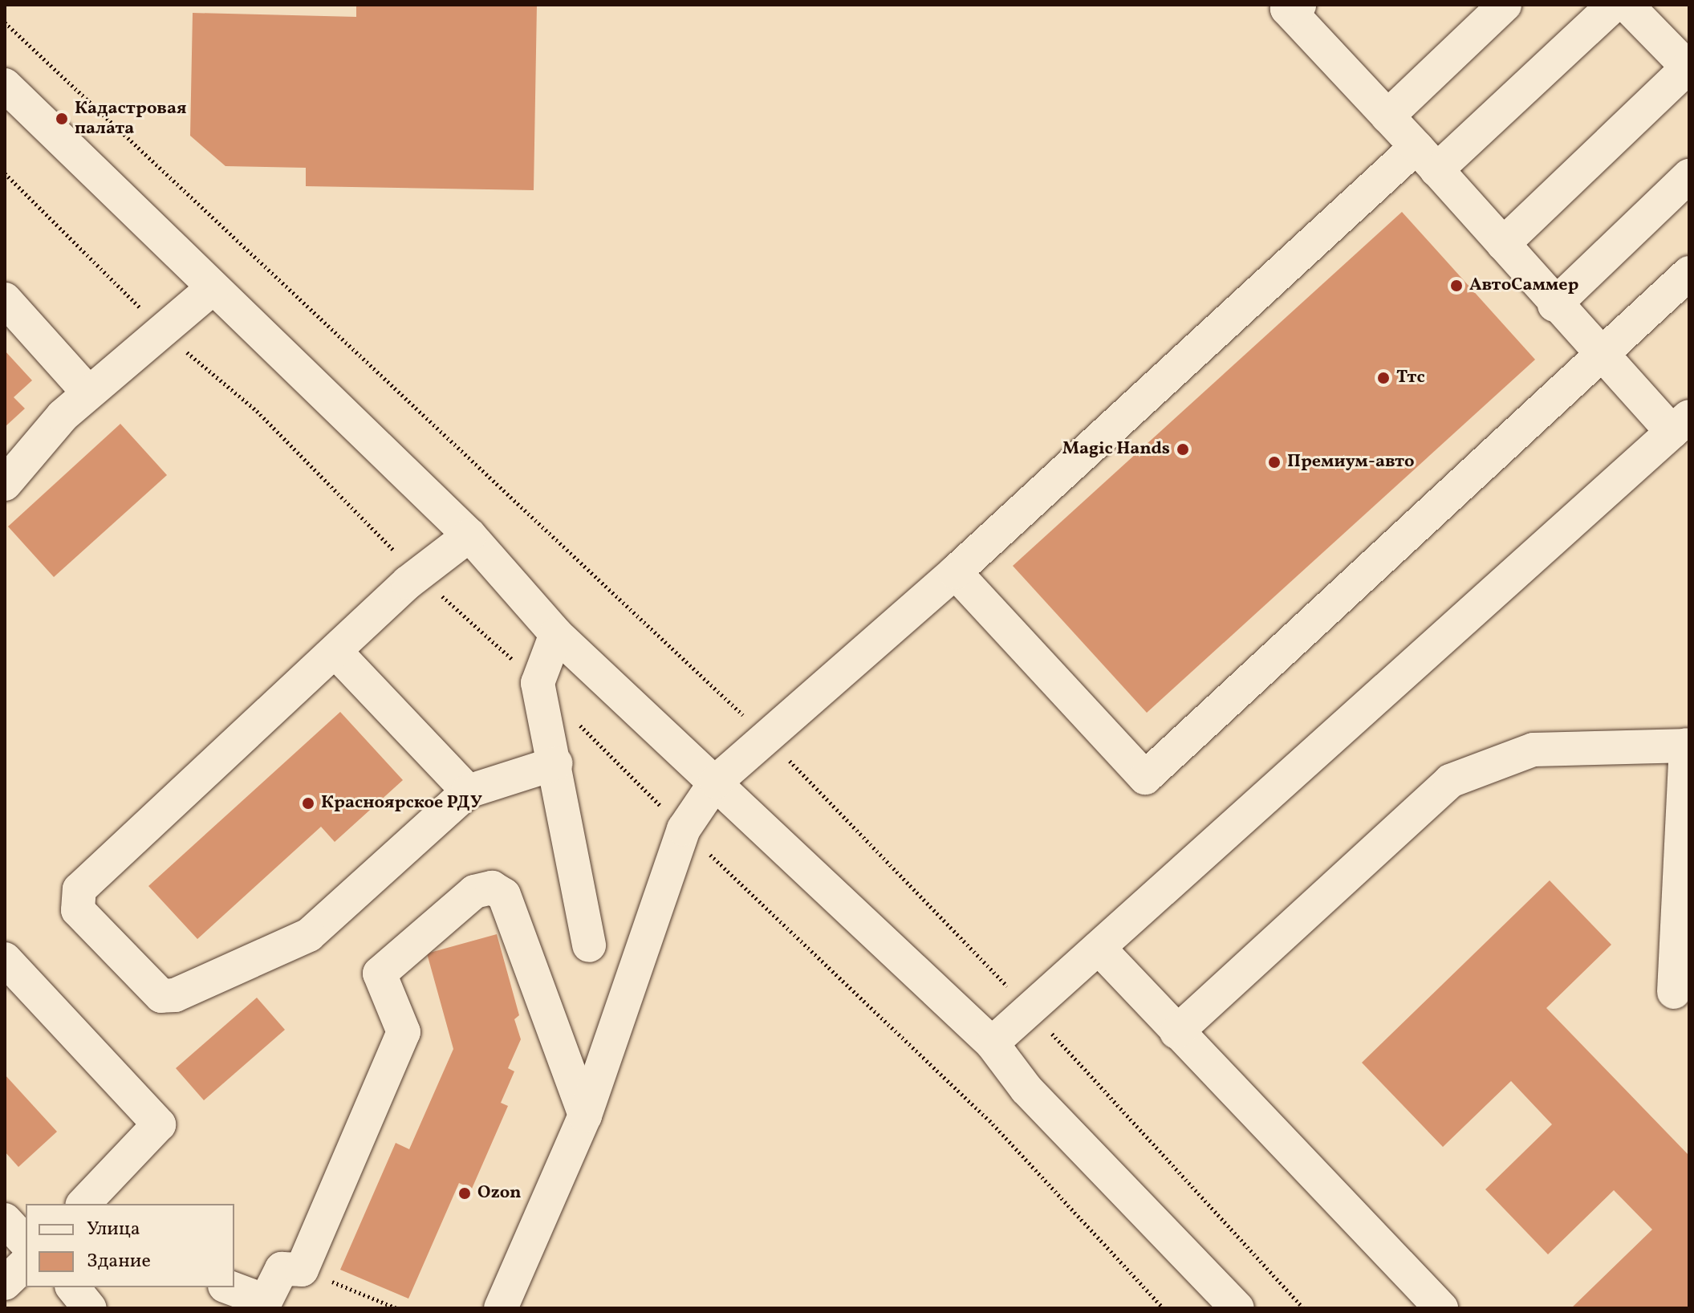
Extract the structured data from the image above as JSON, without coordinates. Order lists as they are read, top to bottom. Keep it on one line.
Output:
{"places":["Кадастровая палата","АвтоСаммер","Ттс","Magic Hands","Премиум-авто","Красноярское РДУ","Ozon"],"legend":["Улица","Здание"]}
